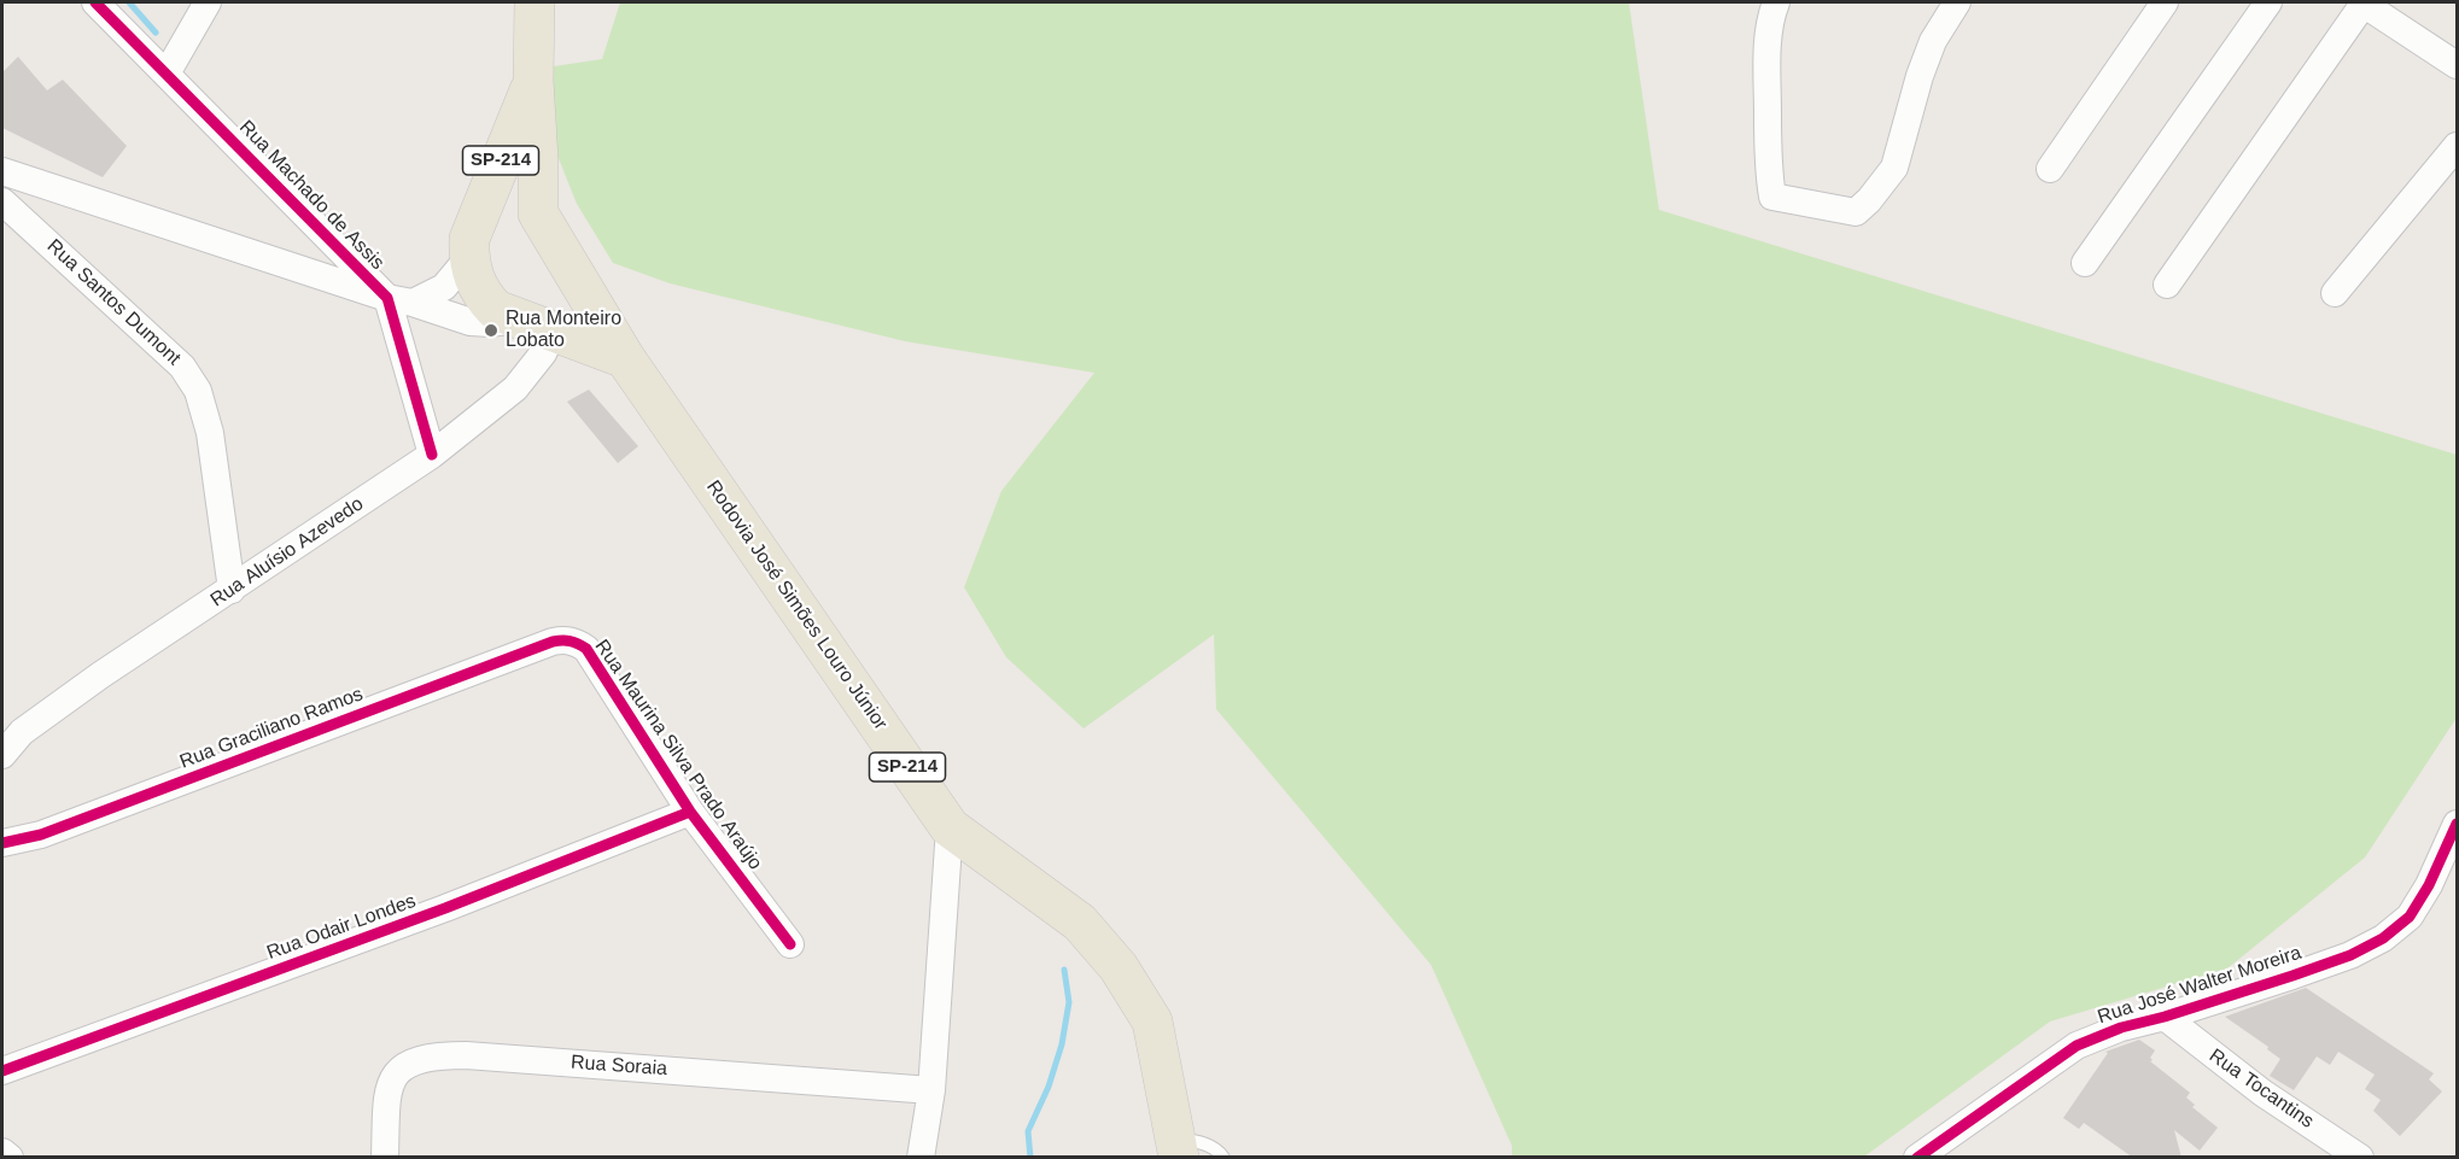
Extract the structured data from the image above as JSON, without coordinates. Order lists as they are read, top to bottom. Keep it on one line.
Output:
{"streets":{"main road":["SP-214","Rodovia José Simões Louro Júnior"],"street":["Rua Machado de Assis","Rua Santos Dumont","Rua Aluísio Azevedo","Rua Graciliano Ramos","Rua Maurina Silva Prado Araújo","Rua Odair Londes","Rua José Walter Moreira","Rua Soraia","Rua Tocantins"]},"crossings":[["SP-214","Rua Aluísio Azevedo"],["SP-214","Rodovia José Simões Louro Júnior"],["Rua Machado de Assis","Rua Aluísio Azevedo"],["Rua Santos Dumont","Rua Aluísio Azevedo"],["Rua Aluísio Azevedo","Rodovia José Simões Louro Júnior"],["Rua Graciliano Ramos","Rua Maurina Silva Prado Araújo"],["Rua Maurina Silva Prado Araújo","Rua Odair Londes"],["Rua José Walter Moreira","Rua Tocantins"]],"places":["Rua Monteiro Lobato"]}
